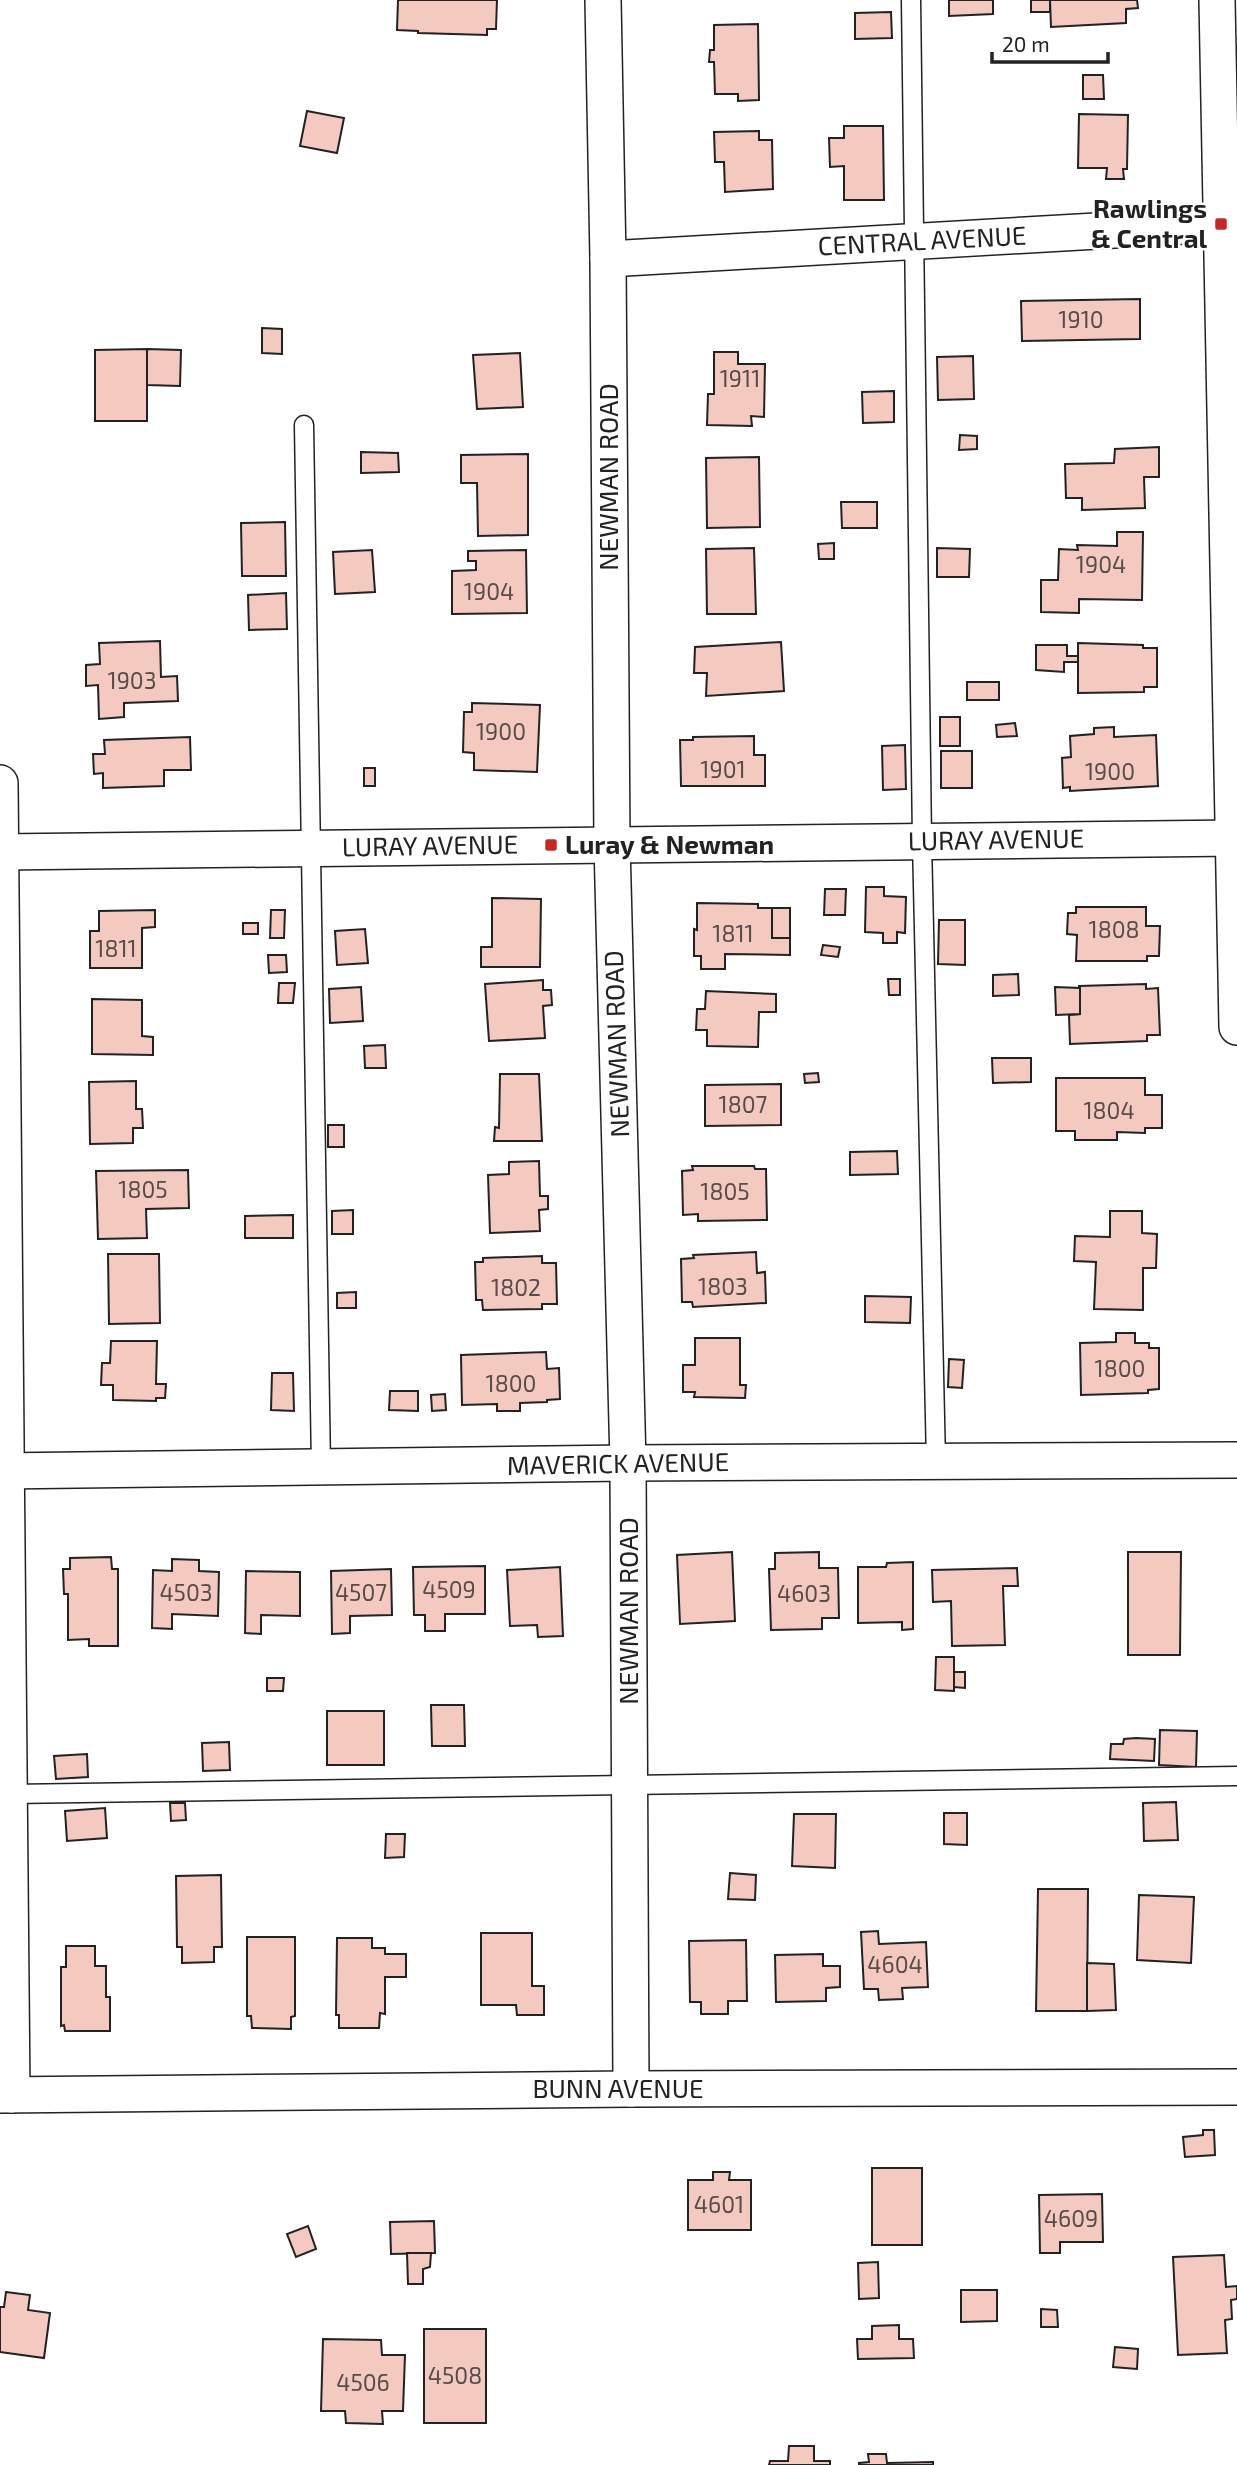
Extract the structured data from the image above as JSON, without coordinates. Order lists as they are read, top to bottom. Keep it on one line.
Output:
{"streets":{"street":["CENTRAL AVENUE","NEWMAN ROAD","LURAY AVENUE","MAVERICK AVENUE","BUNN AVENUE"]},"crossings":[["CENTRAL AVENUE","NEWMAN ROAD"],["NEWMAN ROAD","LURAY AVENUE"],["NEWMAN ROAD","MAVERICK AVENUE"],["NEWMAN ROAD","BUNN AVENUE"]],"places":{"transit":["Rawlings & Central","Luray & Newman"]},"house_numbers":["1910","1911","1904","1904","1903","1900","1901","1900","1808","1811","1811","1807","1804","1805","1805","1803","1802","1800","1800","4509","4503","4507","4603","4604","4601","4609","4508","4506"],"scale_bar":"20 m"}
